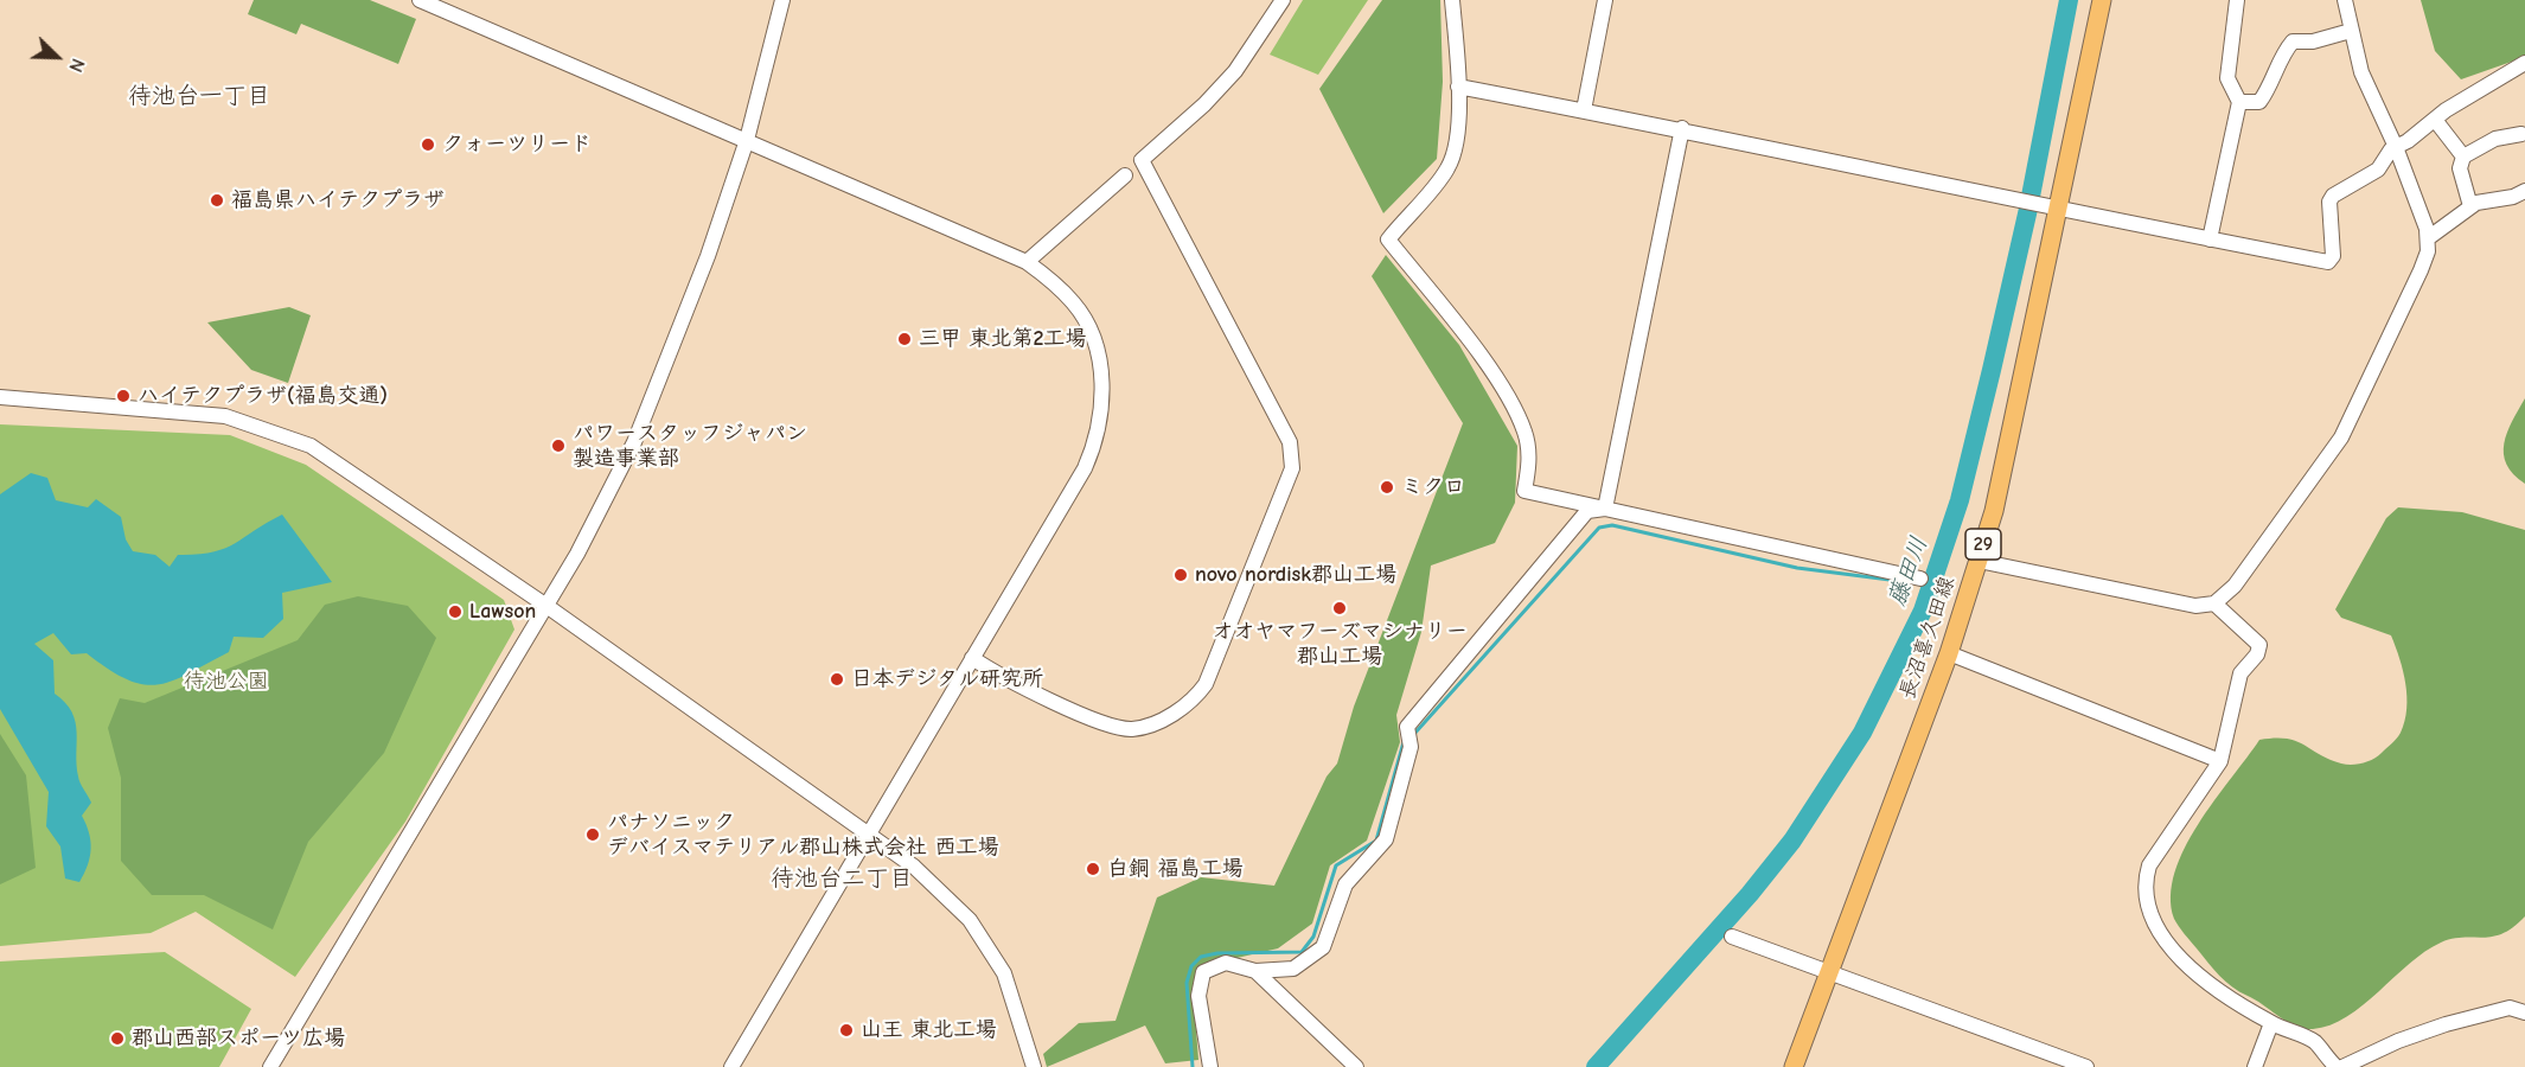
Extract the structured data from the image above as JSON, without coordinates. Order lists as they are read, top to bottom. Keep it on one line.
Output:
{"streets":{"main road":["29","長沼喜久田線"]},"districts":["待池台一丁目","待池台二丁目"],"water":["藤田川"],"parks":["待池公園"],"places":["クォーツリード","福島県ハイテクプラザ","三甲 東北第2工場","ハイテクプラザ(福島交通)","パワースタッフジャパン 製造事業部","ミクロ","novo nordisk郡山工場","オオヤマフーズマシナリー 郡山工場","Lawson","日本デジタル研究所","パナソニック デバイスマテリアル郡山株式会社 西工場","白銅 福島工場","山王 東北工場","郡山西部スポーツ広場"],"north":"bottom right"}
